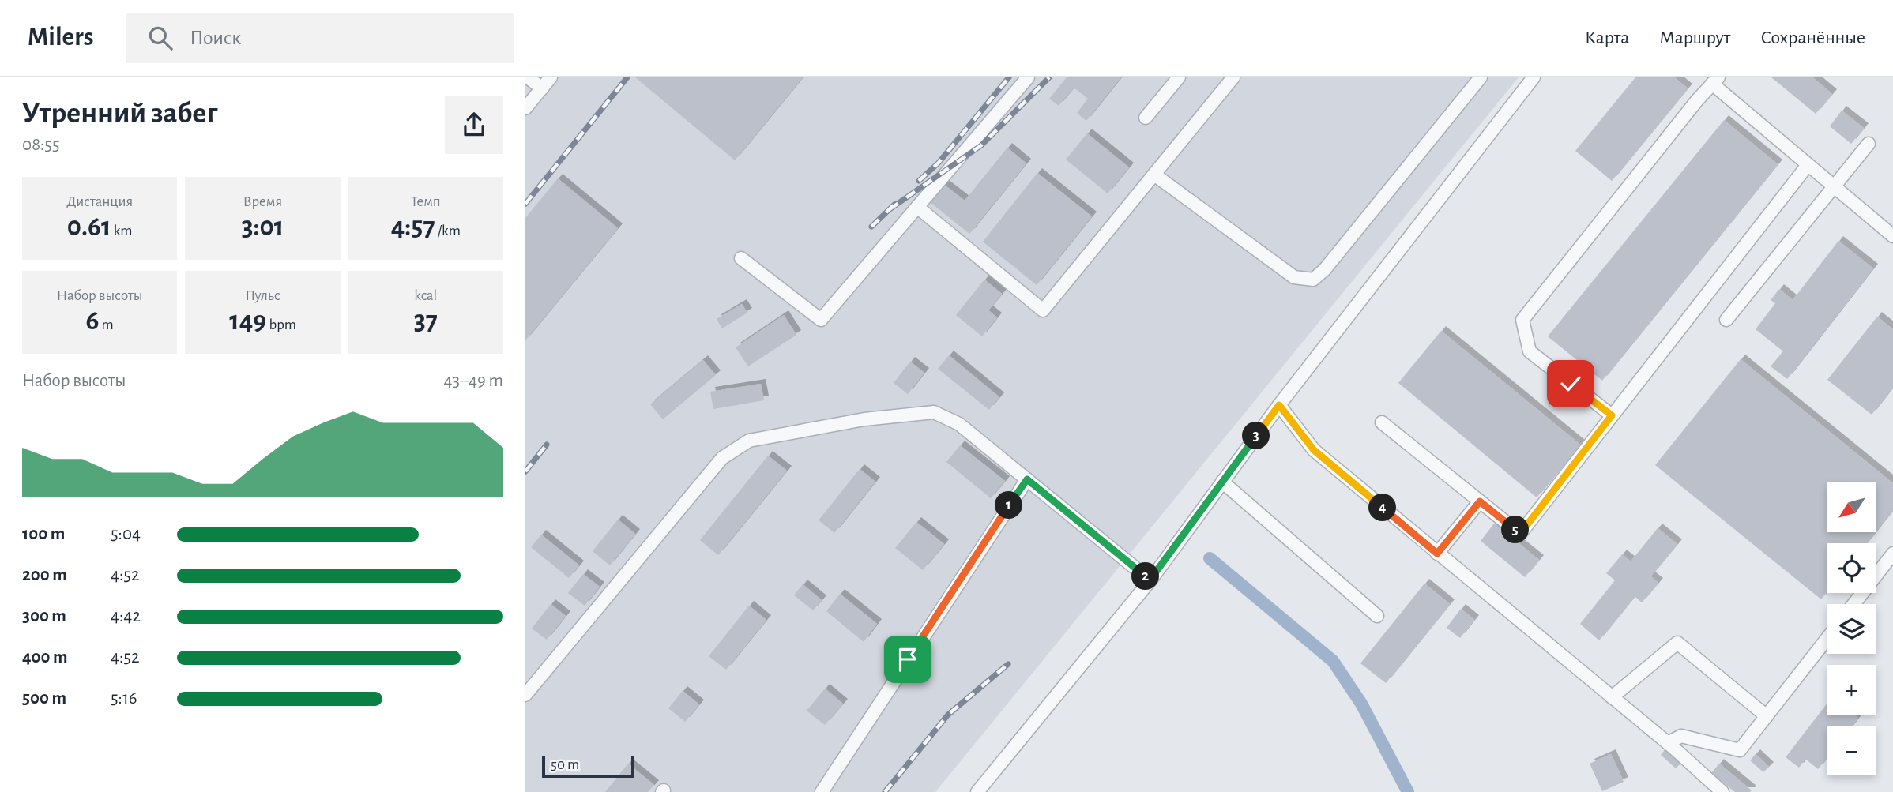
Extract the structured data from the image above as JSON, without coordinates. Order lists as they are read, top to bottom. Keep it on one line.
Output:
{"scale_bar":"50 m","north":"bottom left","page":{"header":"Milers","search":"Поиск","nav":["Карта","Маршрут","Сохранённые"],"heading":["Утренний забег","08:55"],"stats":[["Дистанция","0.61 km"],["Время","3:01"],["Темп","4:57 /km"],["Набор высоты","6 m"],["Пульс","149 bpm"],["kcal","37"]],"chart":["Набор высоты","43–49 m"],"pins":["3","1","4","5","2"],"map_buttons":["+","−"],"list":[{"name":"100 m","note":"5:04"},{"name":"200 m","note":"4:52"},{"name":"300 m","note":"4:42"},{"name":"400 m","note":"4:52"},{"name":"500 m","note":"5:16"}],"scale":"50 m"}}
